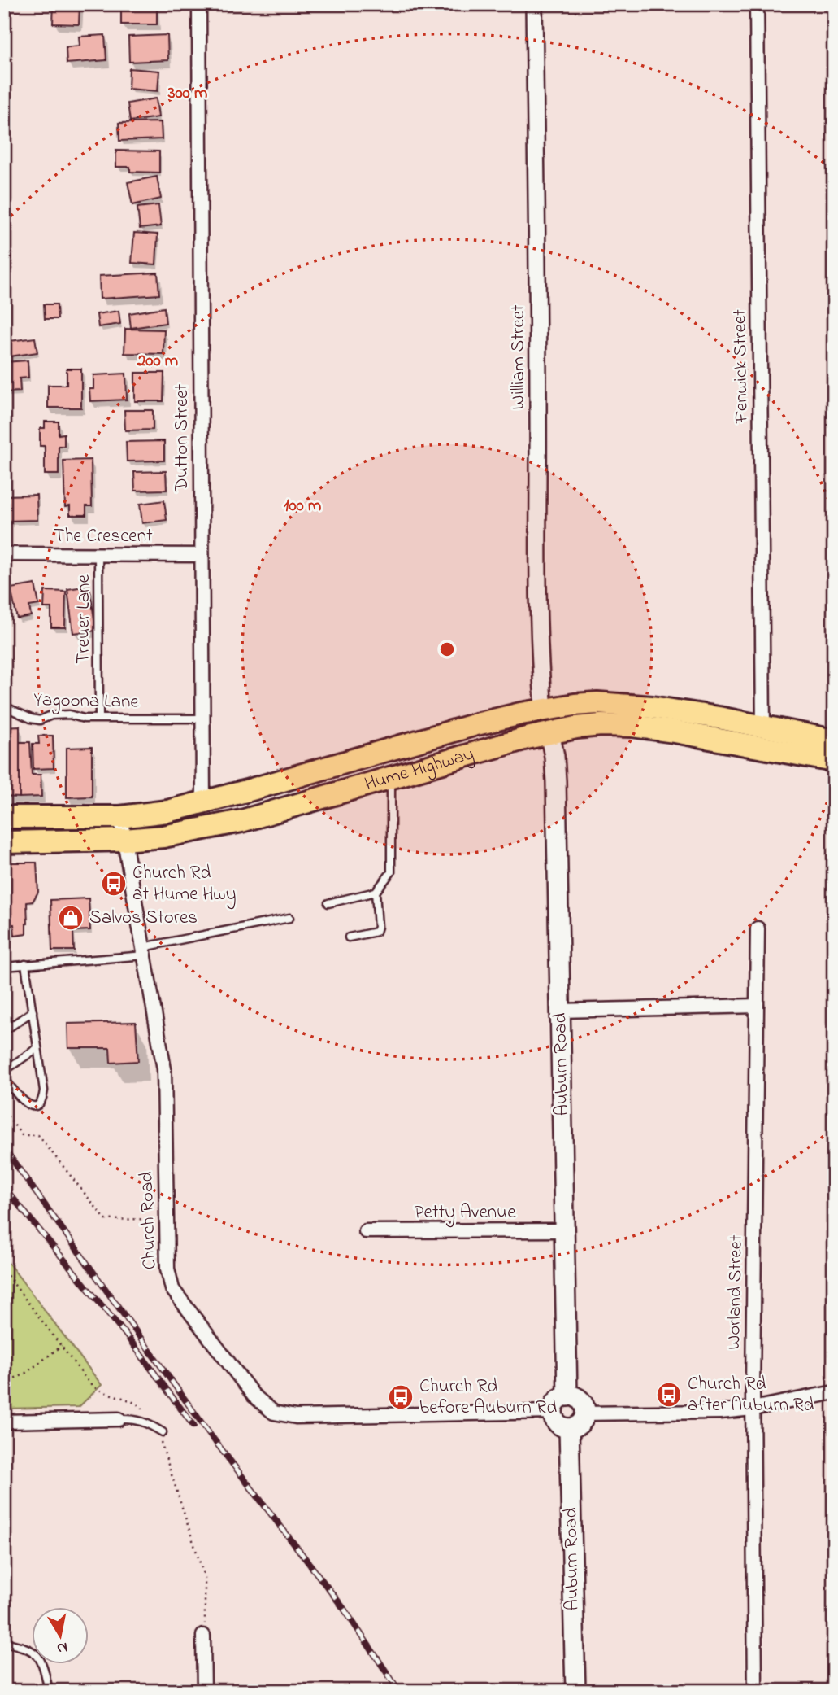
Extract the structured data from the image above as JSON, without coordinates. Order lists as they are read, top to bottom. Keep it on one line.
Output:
{"streets":{"highway":["Hume Highway"],"main road":["Auburn Road"],"street":["William Street","Fenwick Street","Dutton Street","The Crescent","Petty Avenue","Church Road","Worland Street"],"lane":["Treuer Lane","Yagoona Lane"]},"crossings":[["William Street","Hume Highway"],["Fenwick Street","Hume Highway"],["Dutton Street","The Crescent"],["Dutton Street","Yagoona Lane"],["Dutton Street","Hume Highway"],["The Crescent","Treuer Lane"],["Treuer Lane","Yagoona Lane"],["Hume Highway","Auburn Road"],["Hume Highway","Church Road"],["Auburn Road","Petty Avenue"],["Auburn Road","Church Road"]],"places":{"bus stop":["Church Rd at Hume Hwy","Church Rd after Auburn Rd","Church Rd before Auburn Rd"],"shop":["Salvos Stores"]},"north":"bottom","rings":["300 m","200 m","100 m"]}
